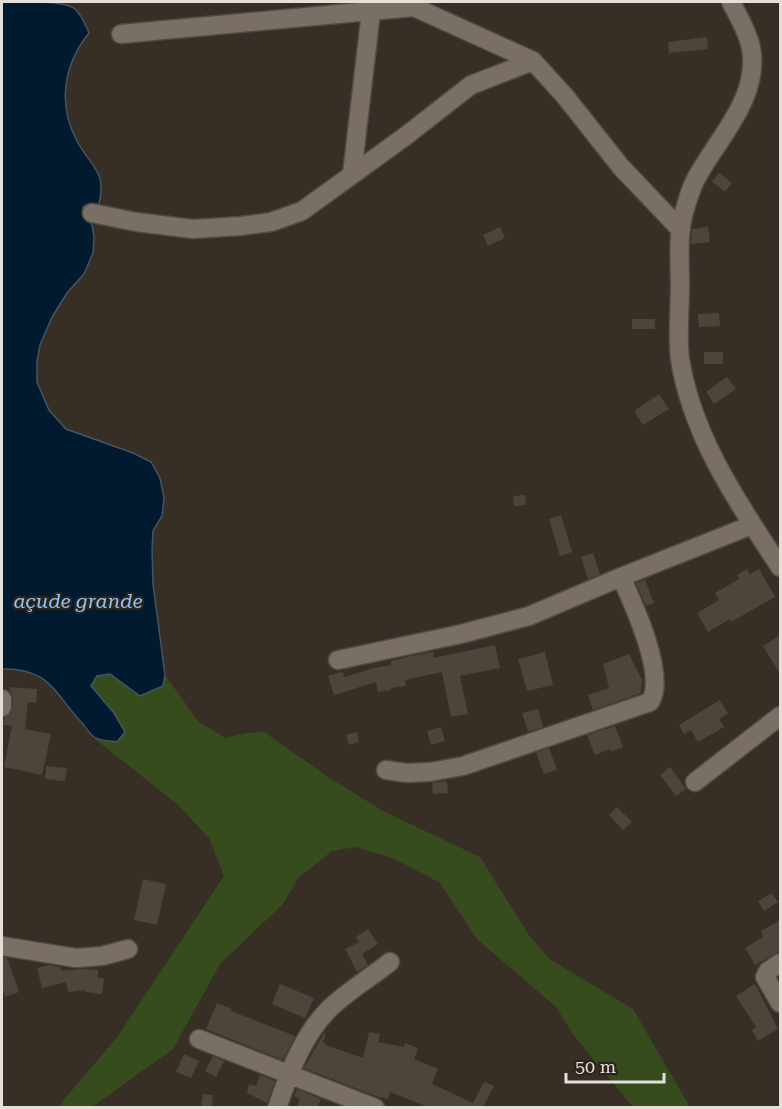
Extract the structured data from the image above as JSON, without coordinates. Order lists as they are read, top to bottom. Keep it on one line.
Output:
{"water":["açude grande"],"scale_bar":"50 m"}
